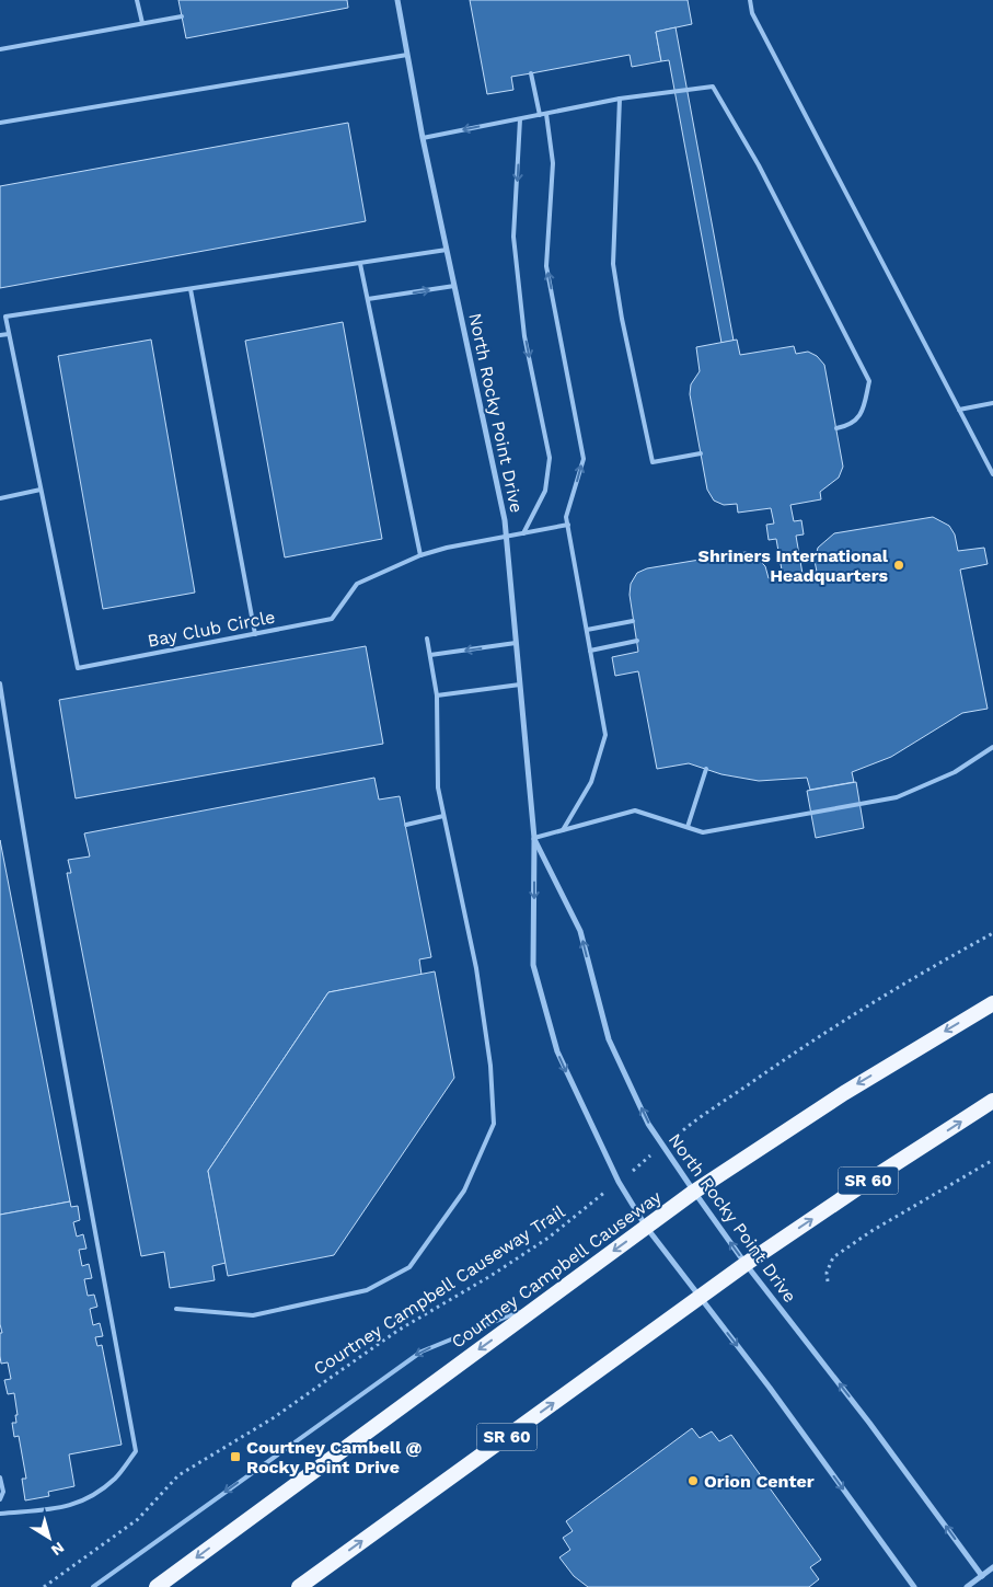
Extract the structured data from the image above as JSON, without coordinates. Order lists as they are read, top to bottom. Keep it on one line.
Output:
{"streets":{"highway":["SR 60","Courtney Campbell Causeway"],"street":["North Rocky Point Drive"],"lane":["Bay Club Circle"],"path":["Courtney Campbell Causeway Trail"]},"crossings":[["North Rocky Point Drive","Bay Club Circle"],["North Rocky Point Drive","SR 60"],["North Rocky Point Drive","Courtney Campbell Causeway"],["North Rocky Point Drive","Courtney Campbell Causeway Trail"]],"places":{"other":["Shriners International Headquarters","Orion Center"],"transit":["Courtney Cambell @ Rocky Point Drive"]},"north":"bottom right"}
